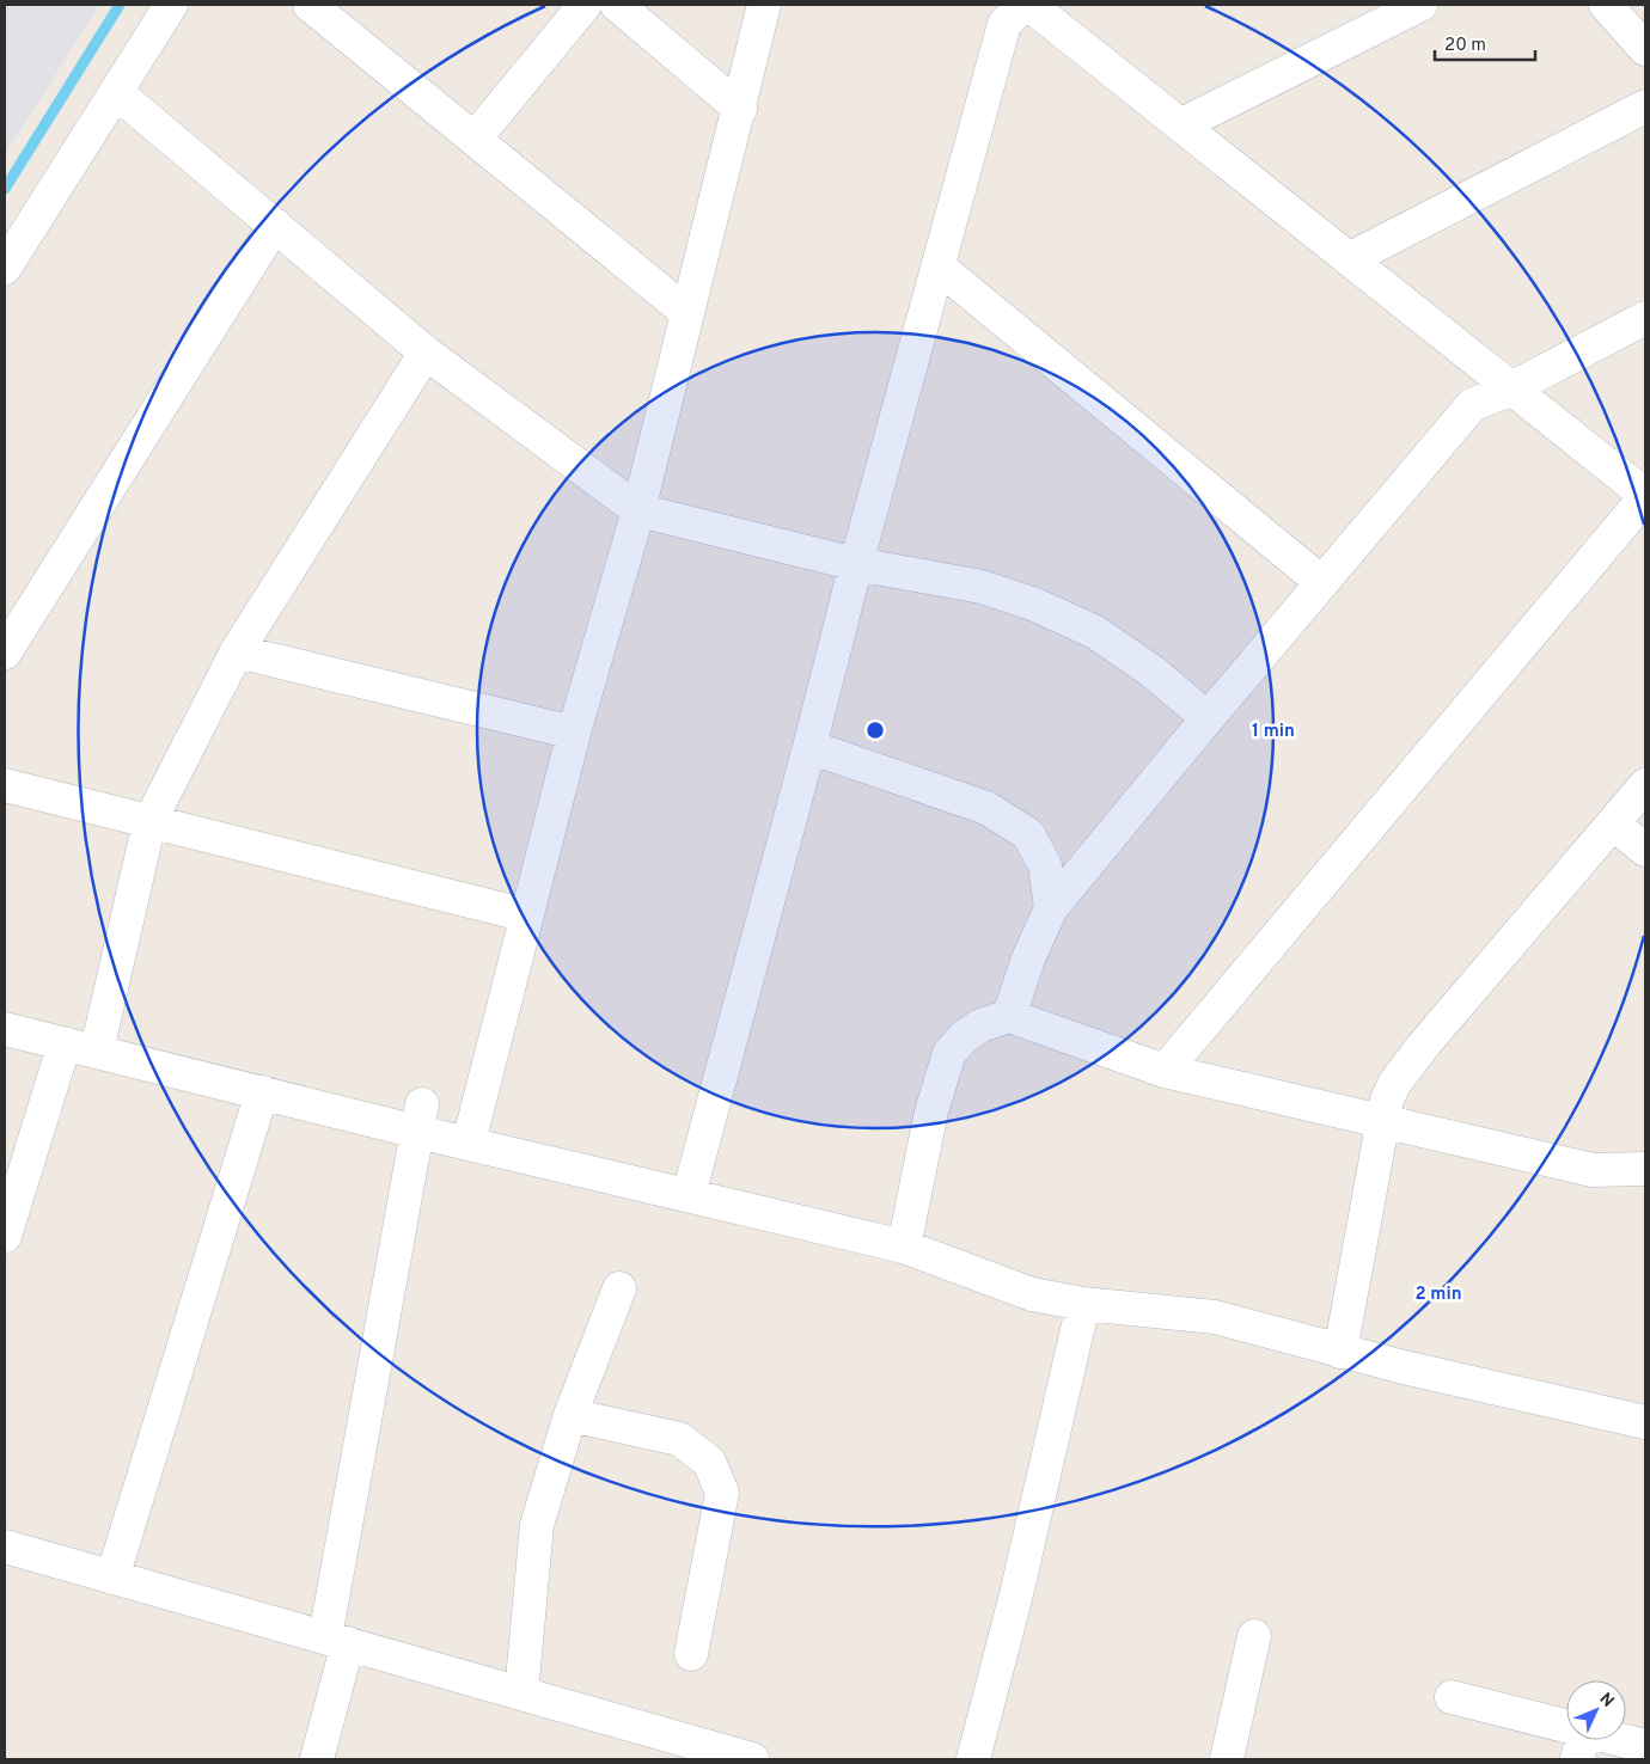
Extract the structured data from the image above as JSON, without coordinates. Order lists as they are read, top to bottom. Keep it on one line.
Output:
{"scale_bar":"20 m","north":"top right","rings":["1 min","2 min"]}
